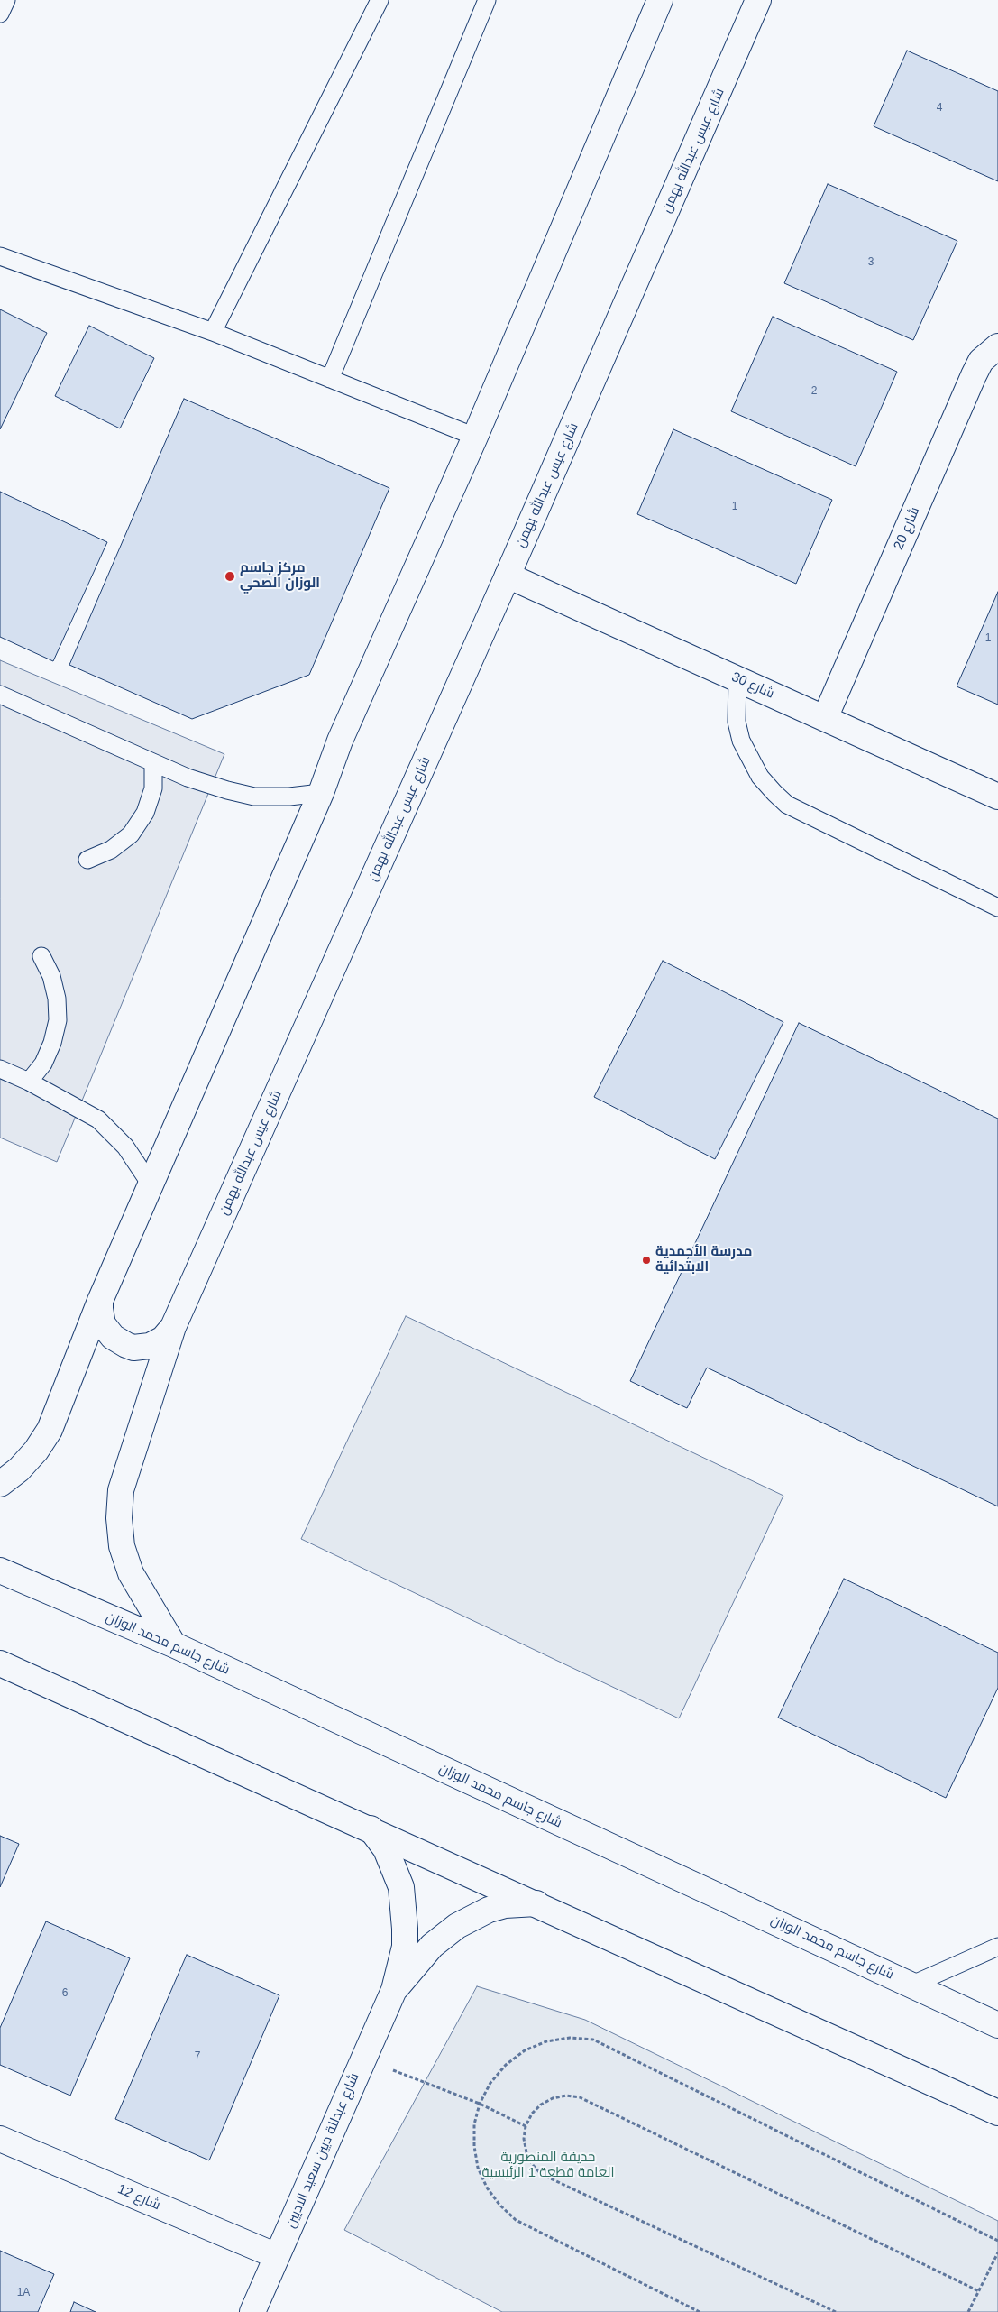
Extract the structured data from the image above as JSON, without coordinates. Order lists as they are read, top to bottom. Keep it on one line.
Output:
{"streets":{"street":["شارع عيس عبدالله بهمن","شارع 20","شارع 30","شارع جاسم محمد الوزان","شارع عبدللة ديين سعيد الاديين","شارع 12"]},"crossings":[["شارع عيس عبدالله بهمن","شارع 30"],["شارع عيس عبدالله بهمن","شارع جاسم محمد الوزان"],["شارع 20","شارع 30"],["شارع عبدللة ديين سعيد الاديين","شارع 12"]],"parks":["حديقة المنصورية العامة قطعة 1 الرئيسية"],"places":["مركز جاسم الوزان الصحي","مدرسة الأحمدية الابتدائية"],"house_numbers":["4","3","2","1","1","6","7","1A"]}
